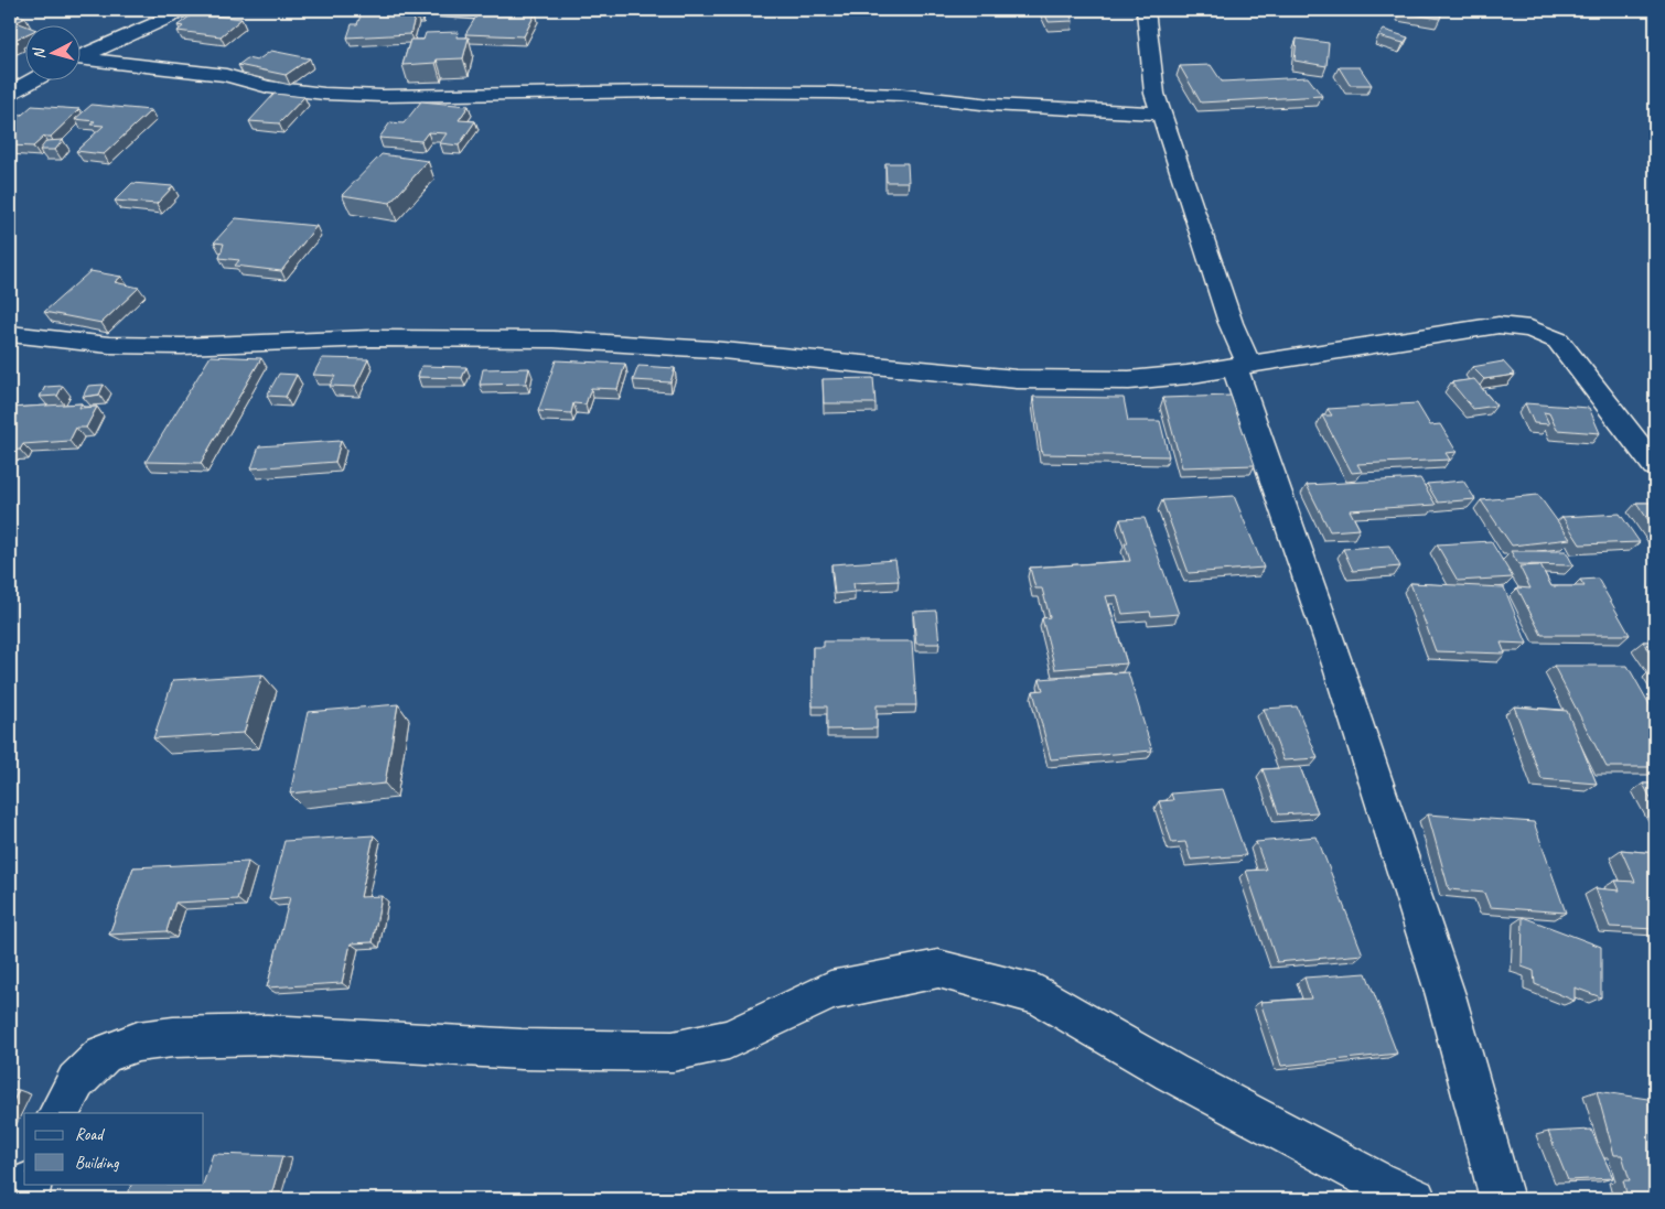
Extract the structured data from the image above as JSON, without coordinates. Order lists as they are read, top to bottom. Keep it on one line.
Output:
{"legend":["Road","Building"],"north":"left"}
